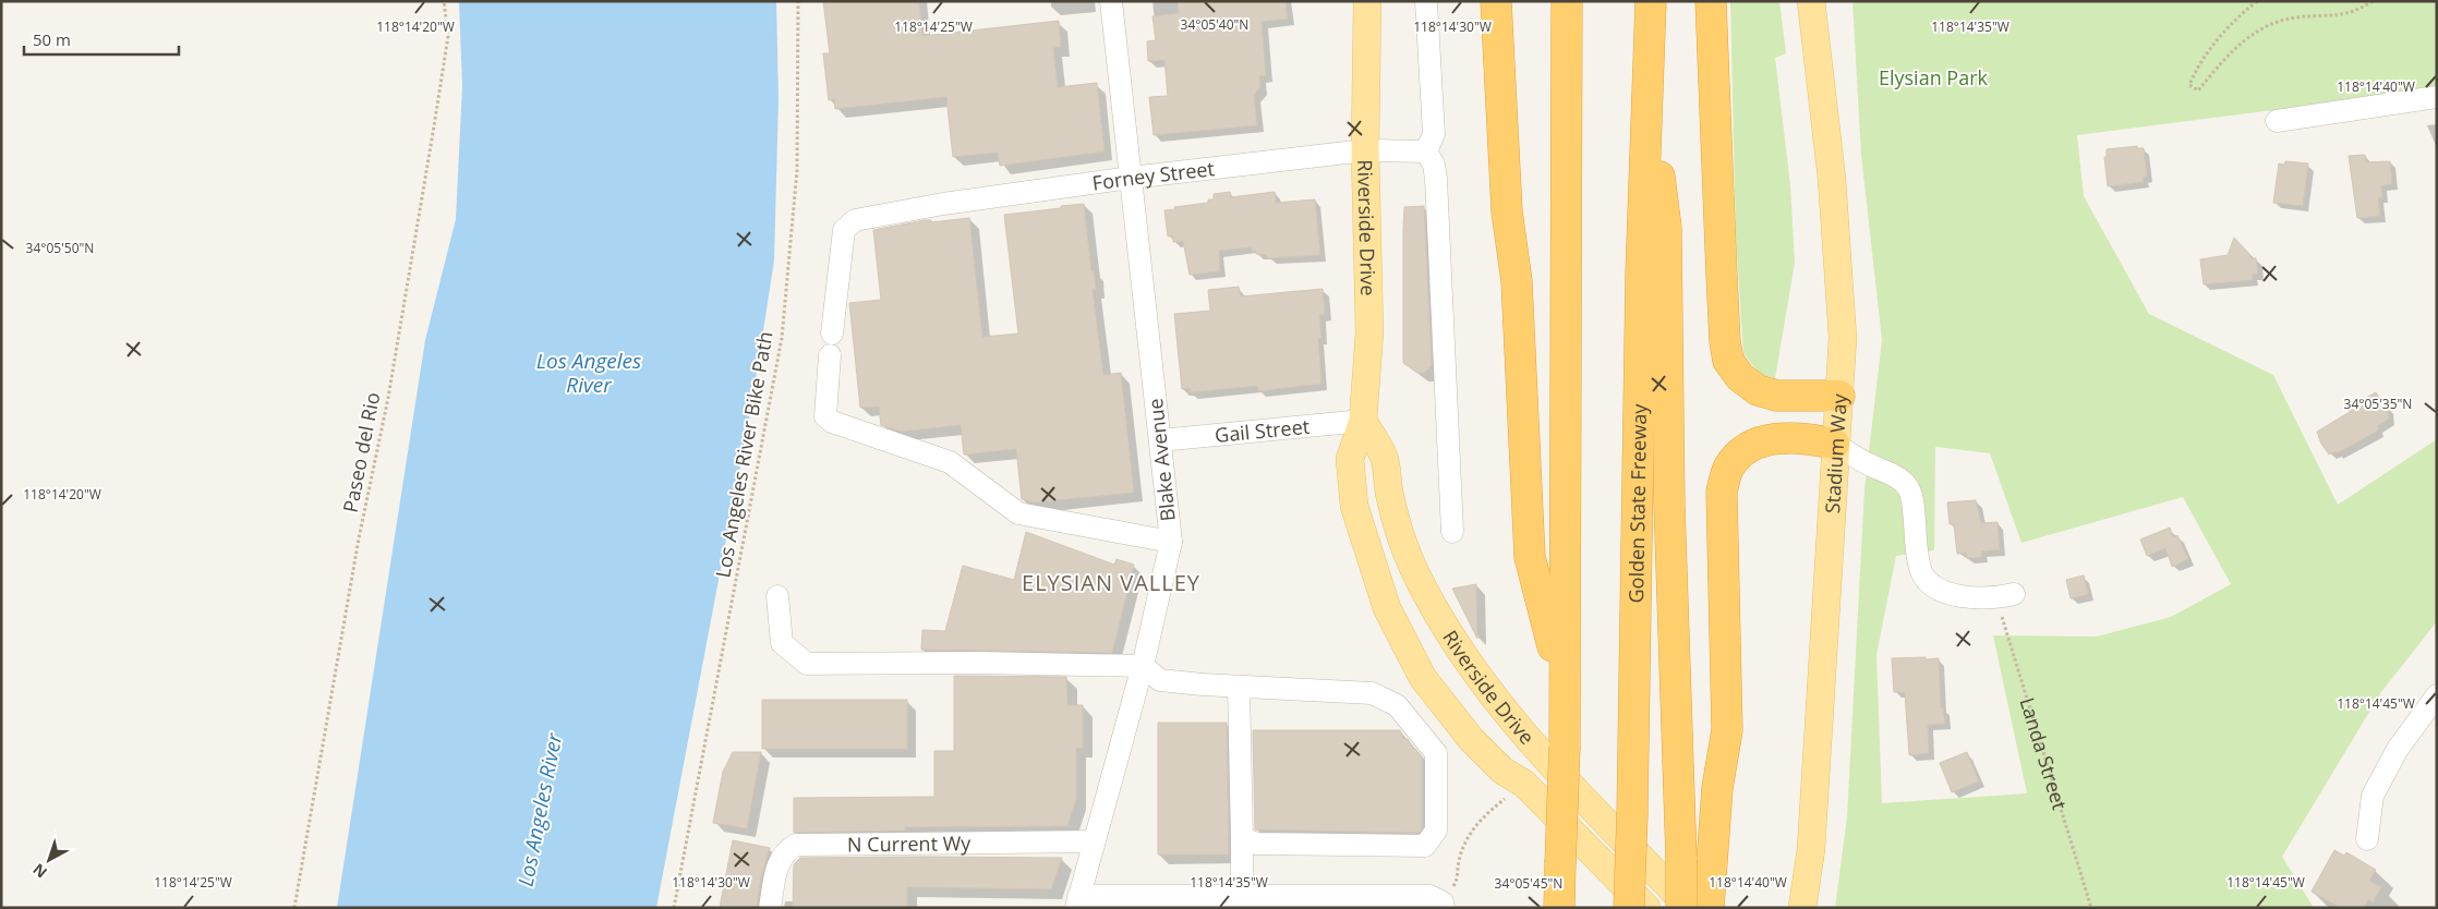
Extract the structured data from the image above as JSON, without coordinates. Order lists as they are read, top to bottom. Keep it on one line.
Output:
{"streets":{"highway":["Golden State Freeway"],"main road":["Riverside Drive","Stadium Way"],"street":["Forney Street","Gail Street","Blake Avenue","N Current Wy"],"path":["Paseo del Rio","Los Angeles River Bike Path","Landa Street"]},"crossings":[["Forney Street","Riverside Drive"],["Forney Street","Blake Avenue"],["Riverside Drive","Gail Street"],["Gail Street","Blake Avenue"],["Blake Avenue","N Current Wy"]],"districts":["ELYSIAN VALLEY"],"water":["Los Angeles River"],"parks":["Elysian Park"],"scale_bar":"50 m","north":"bottom left","coordinates":["34°05'40\"N","118°14'20\"W","118°14'25\"W","118°14'30\"W","118°14'35\"W","118°14'40\"W","34°05'50\"N","34°05'35\"N","118°14'45\"W","34°05'45\"N"]}
